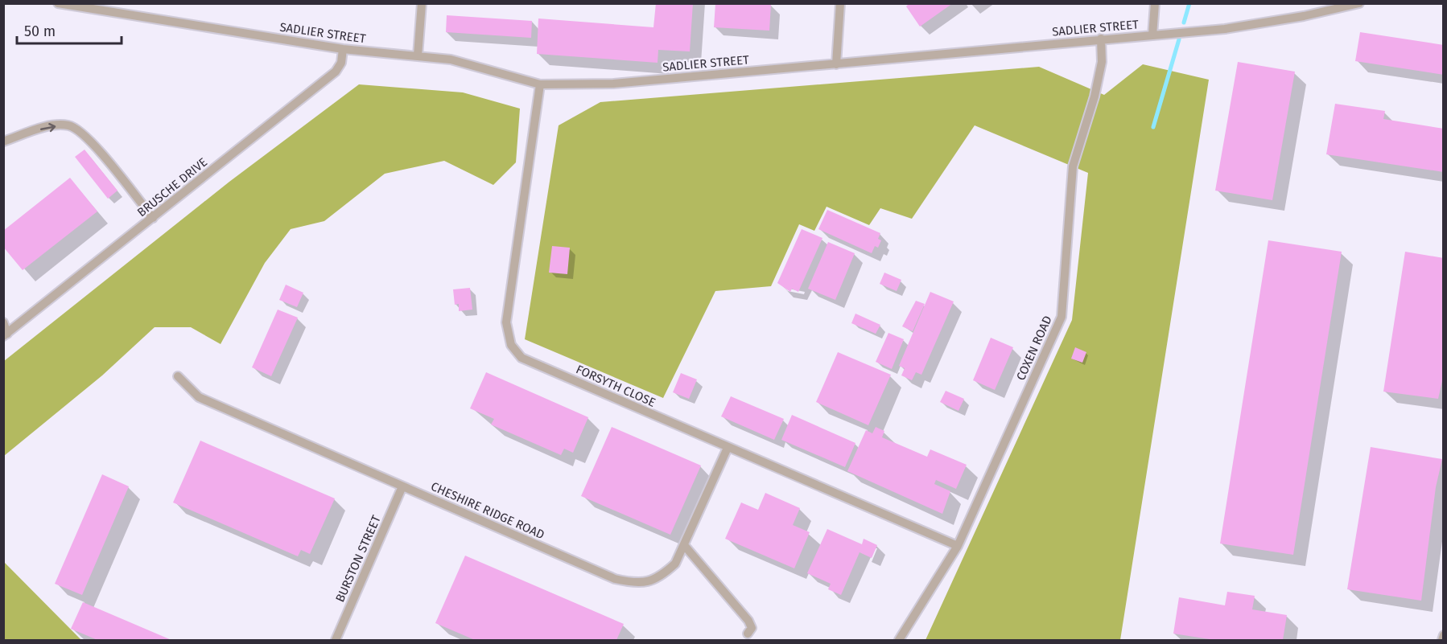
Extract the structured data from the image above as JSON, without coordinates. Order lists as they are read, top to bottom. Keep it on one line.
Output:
{"streets":{"lane":["SADLIER STREET","BRUSCHE DRIVE","COXEN ROAD","FORSYTH CLOSE","CHESHIRE RIDGE ROAD","BURSTON STREET"]},"crossings":[["SADLIER STREET","BRUSCHE DRIVE"],["SADLIER STREET","COXEN ROAD"],["SADLIER STREET","FORSYTH CLOSE"],["COXEN ROAD","FORSYTH CLOSE"],["FORSYTH CLOSE","CHESHIRE RIDGE ROAD"],["CHESHIRE RIDGE ROAD","BURSTON STREET"]],"scale_bar":"50 m"}
